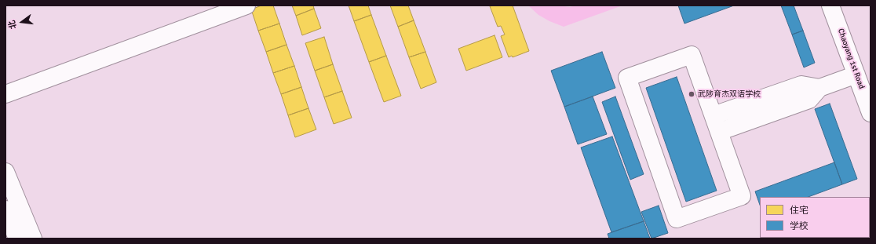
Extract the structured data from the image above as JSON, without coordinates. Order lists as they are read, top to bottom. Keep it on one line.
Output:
{"streets":{"street":["Chaoyang 1st Road"]},"places":["武陟育杰双语学校"],"legend":["住宅","学校"],"north":"left"}
